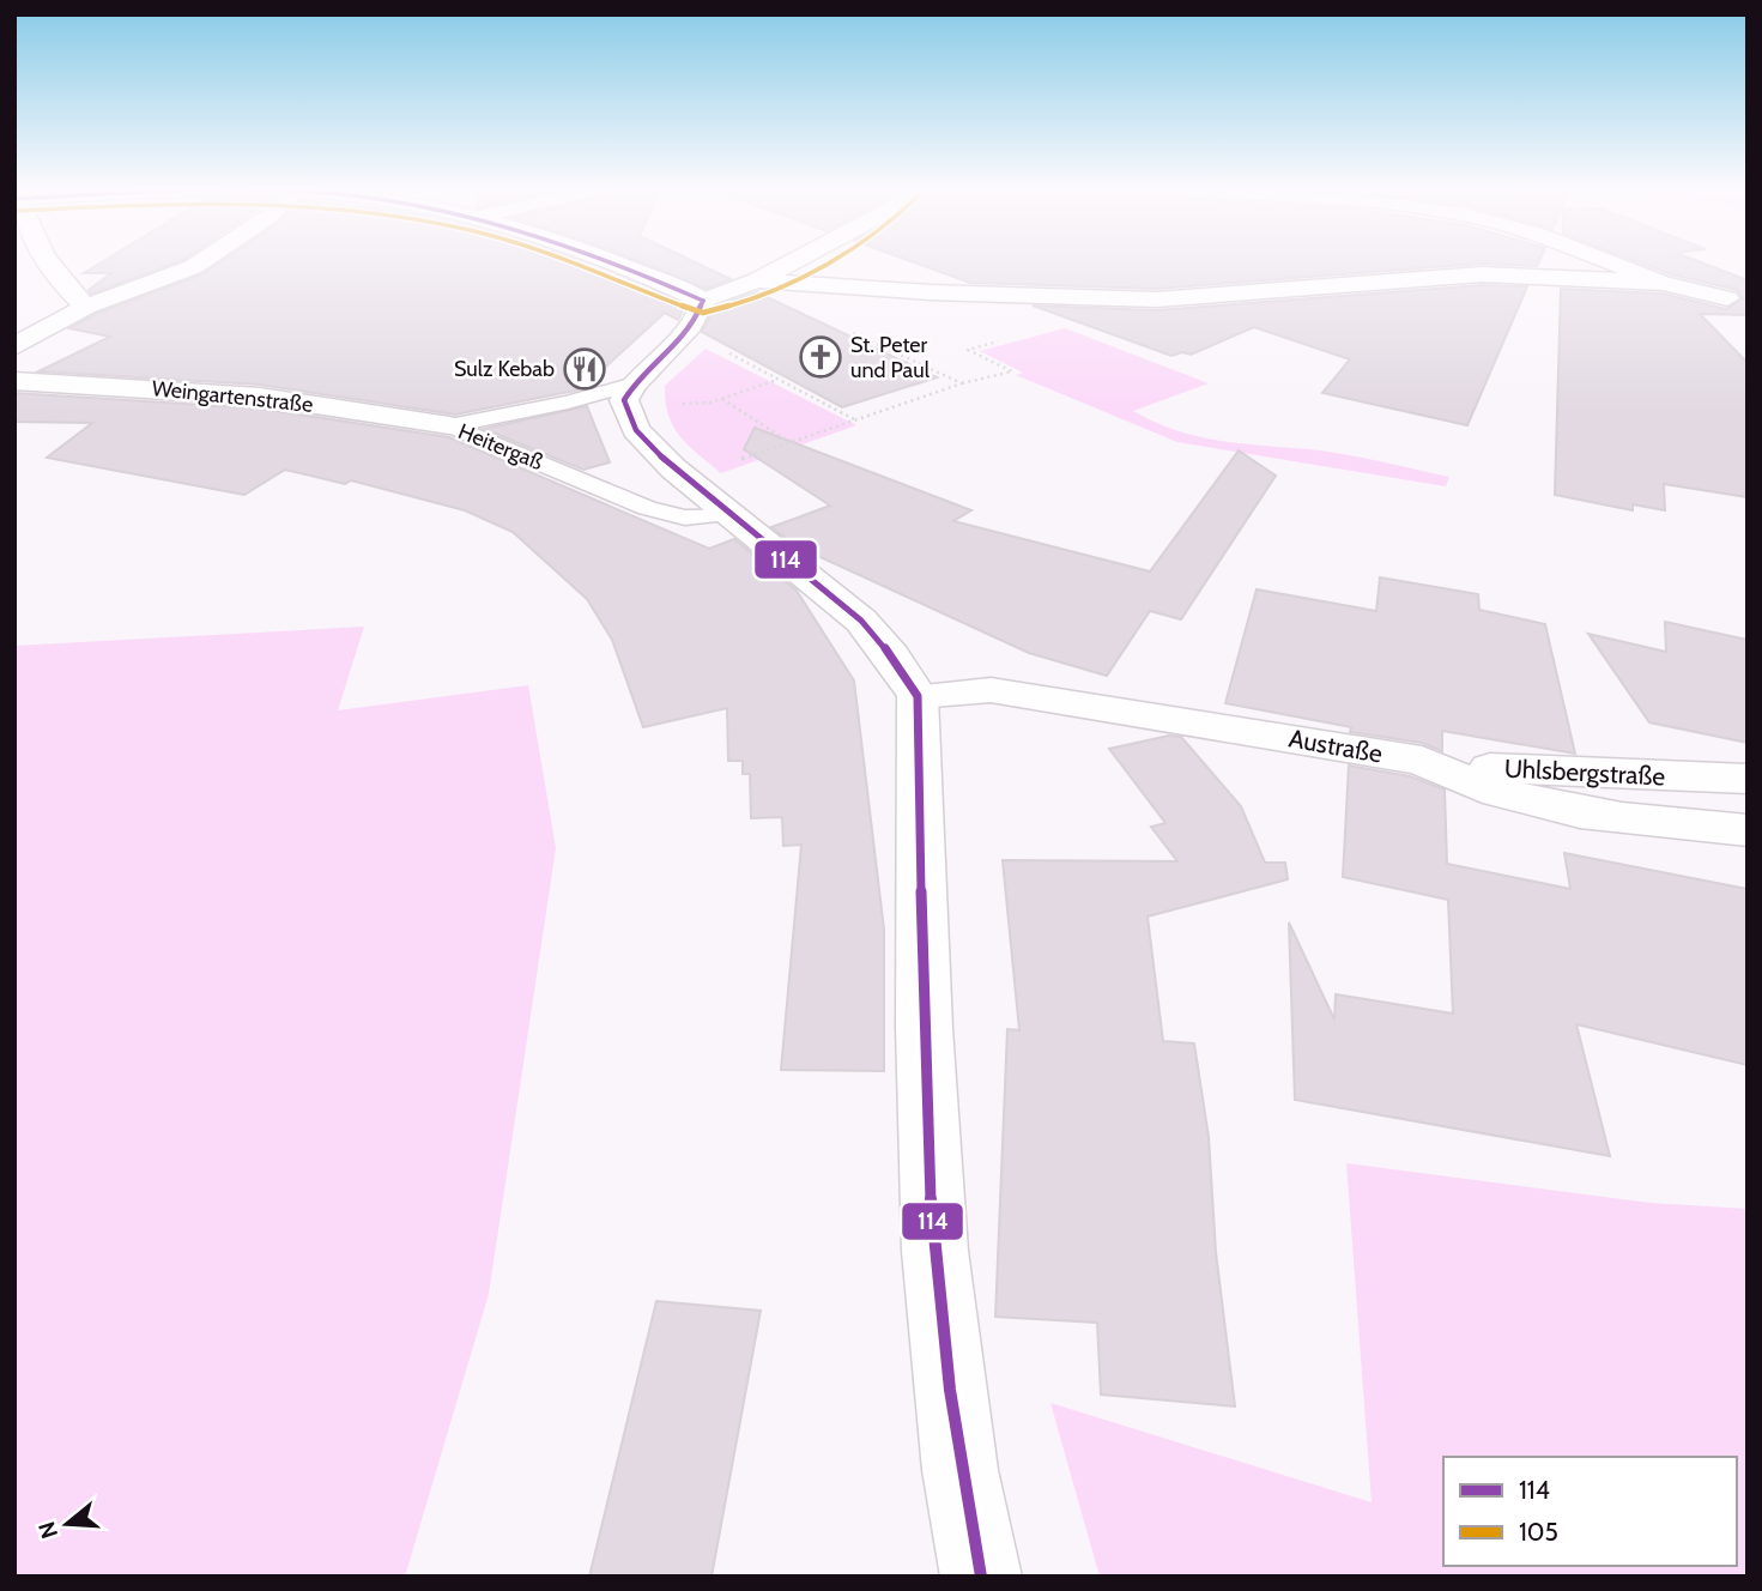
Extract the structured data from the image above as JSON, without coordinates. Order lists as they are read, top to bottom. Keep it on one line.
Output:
{"streets":{"street":["Weingartenstraße","Heitergaß","Austraße","Uhlsbergstraße"]},"crossings":[["Weingartenstraße","Heitergaß"],["Austraße","Uhlsbergstraße"]],"places":{"church":["St. Peter und Paul"],"restaurant":["Sulz Kebab"]},"lines":["transit line 114","transit line 105"],"legend":["114","105"],"north":"left"}
